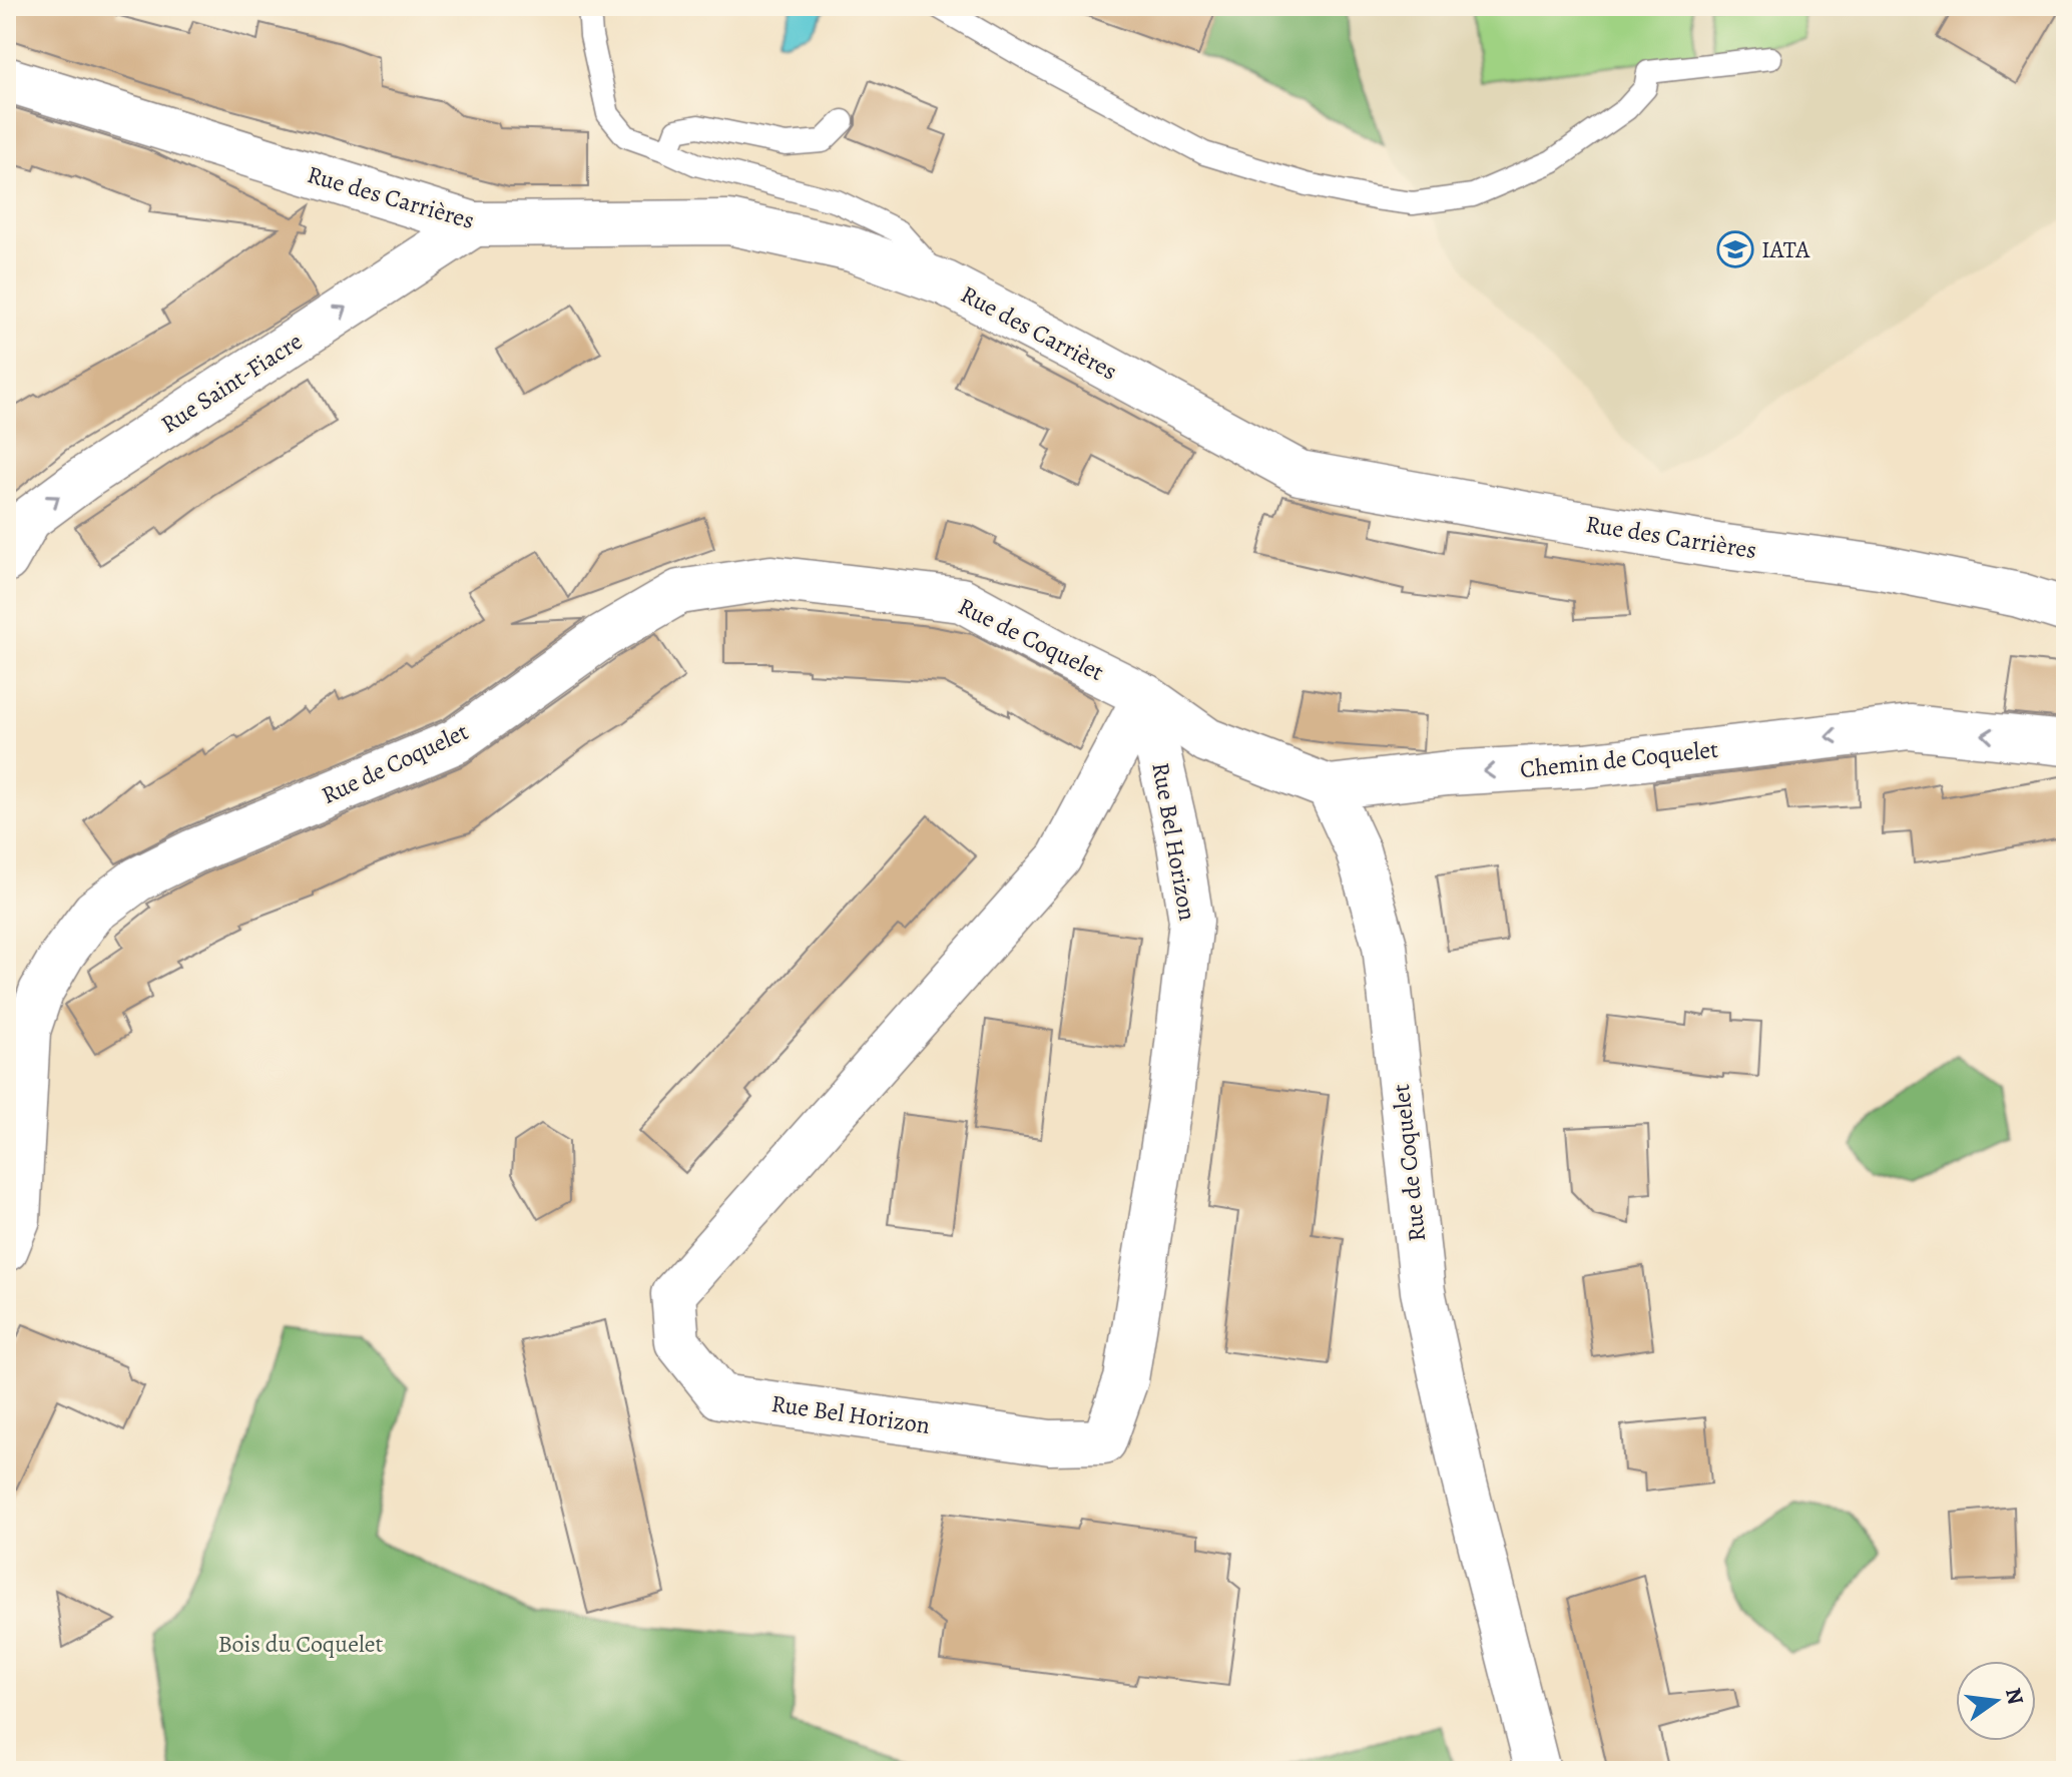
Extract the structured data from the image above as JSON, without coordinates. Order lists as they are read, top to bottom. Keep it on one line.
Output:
{"streets":{"street":["Rue des Carrières","Rue Saint-Fiacre","Rue de Coquelet","Chemin de Coquelet","Rue Bel Horizon"]},"crossings":[["Rue des Carrières","Rue Saint-Fiacre"],["Rue de Coquelet","Chemin de Coquelet"],["Rue de Coquelet","Rue Bel Horizon"]],"one_way":["Rue Saint-Fiacre","Chemin de Coquelet"],"parks":["Bois du Coquelet"],"places":{"school or university":["IATA"]},"north":"right"}
